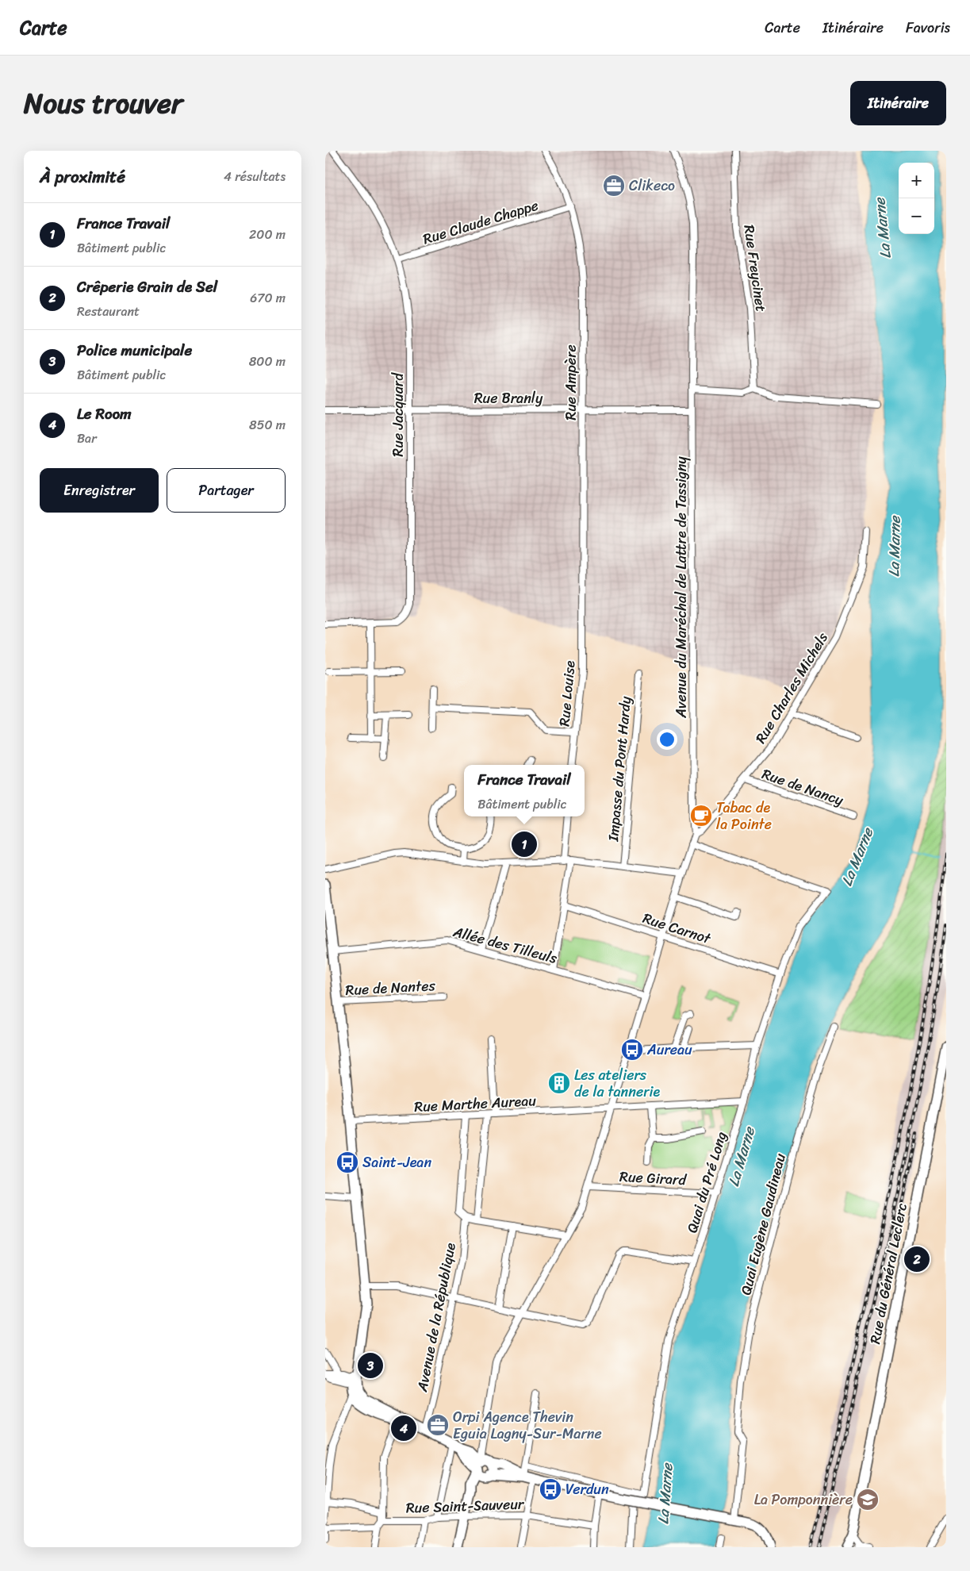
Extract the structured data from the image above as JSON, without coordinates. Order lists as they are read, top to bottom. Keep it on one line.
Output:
{"streets":{"main road":["Rue du Général Leclerc"],"street":["Rue Claude Chappe","Rue Freycinet","Rue Ampère","Rue Branly","Rue Jacquard","Avenue du Maréchal de Lattre de Tassigny","Rue Charles Michels","Rue Louise","Impasse du Pont Hardy","Rue de Nancy","Rue Carnot","Allée des Tilleuls","Rue de Nantes","Rue Marthe Aureau","Rue Girard","Quai du Pré Long","Quai Eugène Gaudineau","Avenue de la République","Rue Saint-Sauveur"]},"crossings":[["Rue Claude Chappe","Rue Ampère"],["Rue Claude Chappe","Rue Jacquard"],["Rue Ampère","Rue Branly"],["Rue Ampère","Rue Louise"],["Rue Branly","Rue Jacquard"],["Rue Branly","Avenue du Maréchal de Lattre de Tassigny"],["Avenue du Maréchal de Lattre de Tassigny","Rue Charles Michels"],["Avenue du Maréchal de Lattre de Tassigny","Rue Carnot"],["Avenue du Maréchal de Lattre de Tassigny","Allée des Tilleuls"],["Avenue du Maréchal de Lattre de Tassigny","Rue Marthe Aureau"],["Avenue du Maréchal de Lattre de Tassigny","Rue Girard"],["Avenue du Maréchal de Lattre de Tassigny","Quai du Pré Long"],["Rue Charles Michels","Rue de Nancy"],["Rue Carnot","Quai du Pré Long"],["Rue Marthe Aureau","Quai du Pré Long"],["Rue Marthe Aureau","Avenue de la République"],["Rue Girard","Quai du Pré Long"]],"water":["La Marne"],"places":{"office":["Clikeco","Orpi Agence Thevin Eguia Lagny-Sur-Marne"],"cafe":["Tabac de la Pointe"],"bus stop":["Aureau","Saint-Jean","Verdun"],"building":["Les ateliers de la tannerie"],"school or university":["La Pomponnière"]},"page":{"header":"Carte","nav":["Carte","Itinéraire","Favoris"],"title":"Nous trouver","buttons":["Itinéraire",["Enregistrer","Partager"]],"heading":["À proximité","4 résultats"],"map_buttons":["+","−"],"list":[{"mark":"1","name":"France Travail","note":"Bâtiment public","value":"200 m"},{"mark":"2","name":"Crêperie Grain de Sel","note":"Restaurant","value":"670 m"},{"mark":"3","name":"Police municipale","note":"Bâtiment public","value":"800 m"},{"mark":"4","name":"Le Room","note":"Bar","value":"850 m"}],"popup":["France Travail","Bâtiment public"],"pins":["1","2","3","4"]}}
